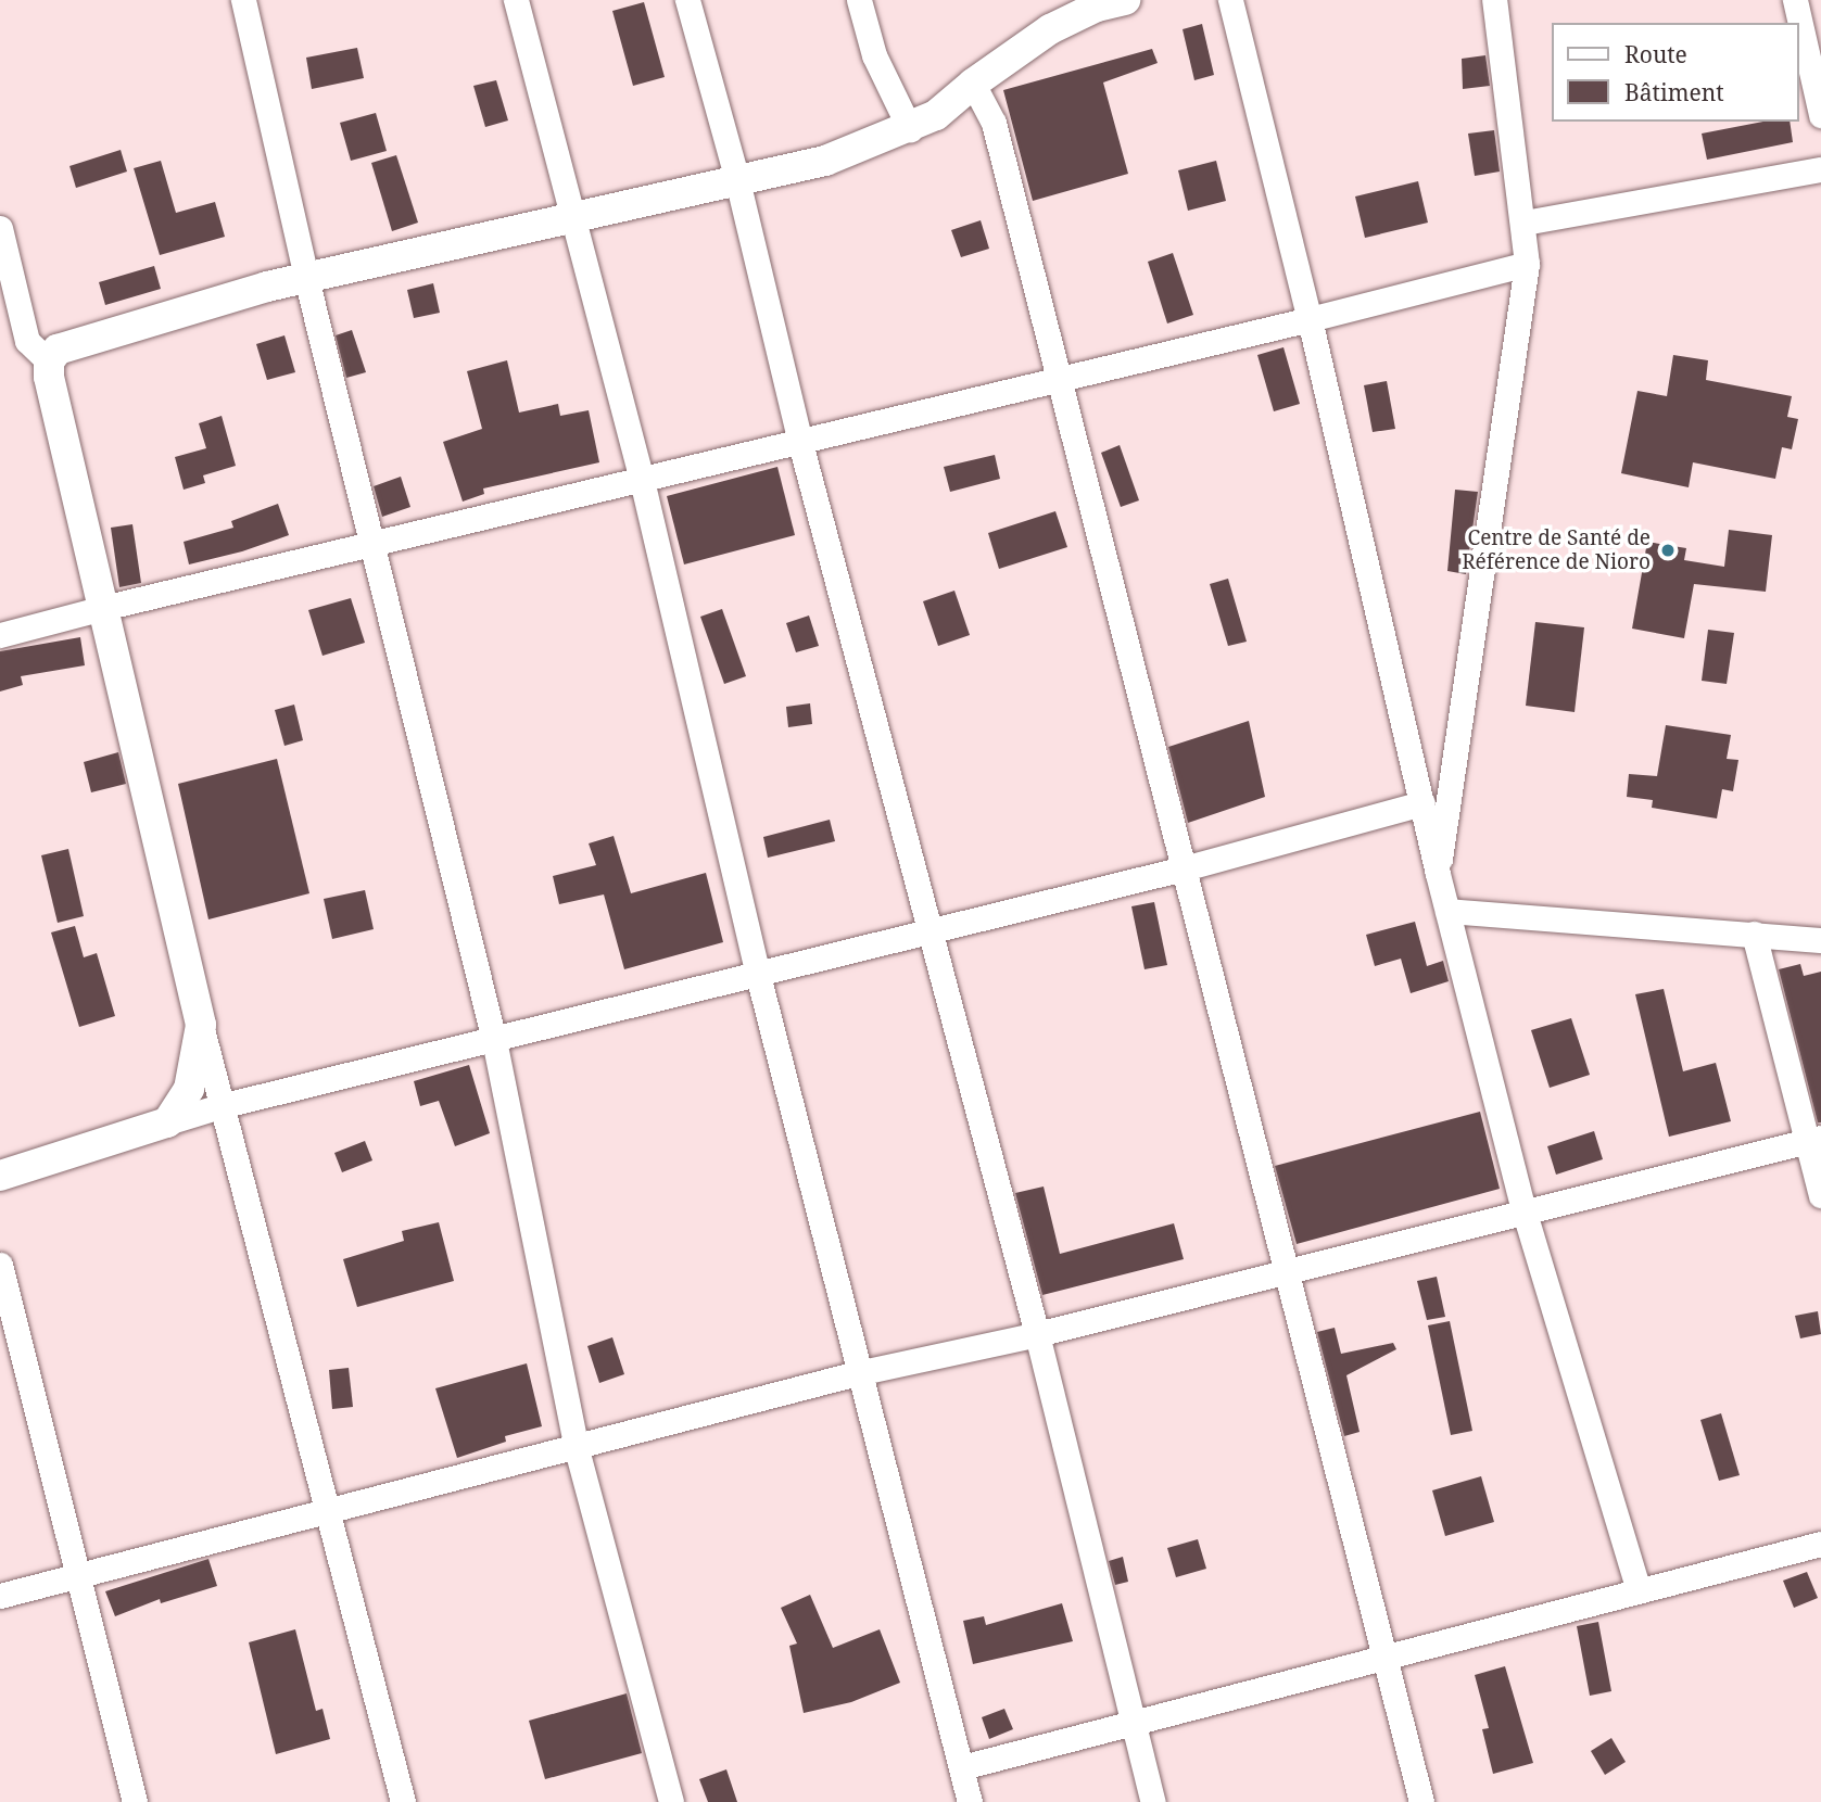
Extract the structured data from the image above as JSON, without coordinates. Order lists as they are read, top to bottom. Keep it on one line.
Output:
{"places":["Centre de Santé de Référence de Nioro"],"legend":["Route","Bâtiment"]}
